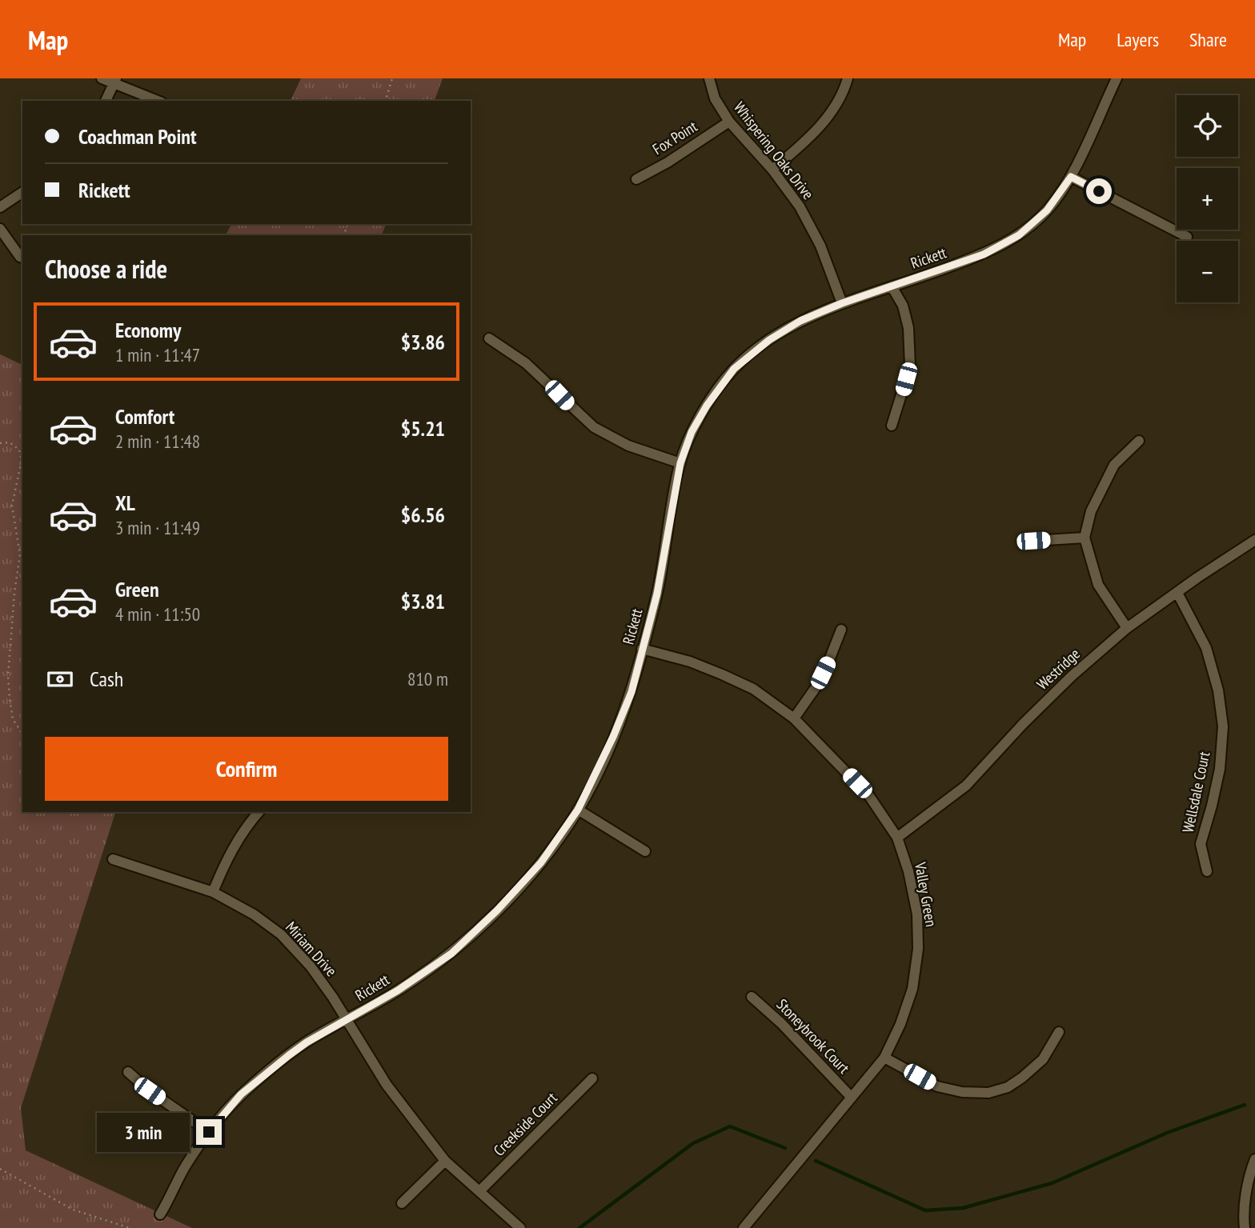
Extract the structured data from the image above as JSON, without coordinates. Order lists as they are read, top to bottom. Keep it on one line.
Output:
{"streets":{"street":["Fox Point","Whispering Oaks Drive","Rickett","Westridge","Wellsdale Court","Valley Green","Miriam Drive","Stoneybrook Court","Creekside Court"]},"crossings":[["Fox Point","Whispering Oaks Drive"],["Whispering Oaks Drive","Rickett"],["Rickett","Valley Green"],["Rickett","Miriam Drive"],["Westridge","Wellsdale Court"],["Westridge","Valley Green"],["Valley Green","Stoneybrook Court"],["Miriam Drive","Creekside Court"]],"page":{"header":"Map","nav":["Map","Layers","Share"],"map_buttons":["+","−"],"banner":["Coachman Point","Rickett"],"heading":"Choose a ride","list":[{"name":"Economy","note":"1 min · 11:47","value":"$3.86"},{"name":"Comfort","note":"2 min · 11:48","value":"$5.21"},{"name":"XL","note":"3 min · 11:49","value":"$6.56"},{"name":"Green","note":"4 min · 11:50","value":"$3.81"}],"pay":["Cash","810 m"],"buttons":"Confirm","bubble":"3 min"}}
